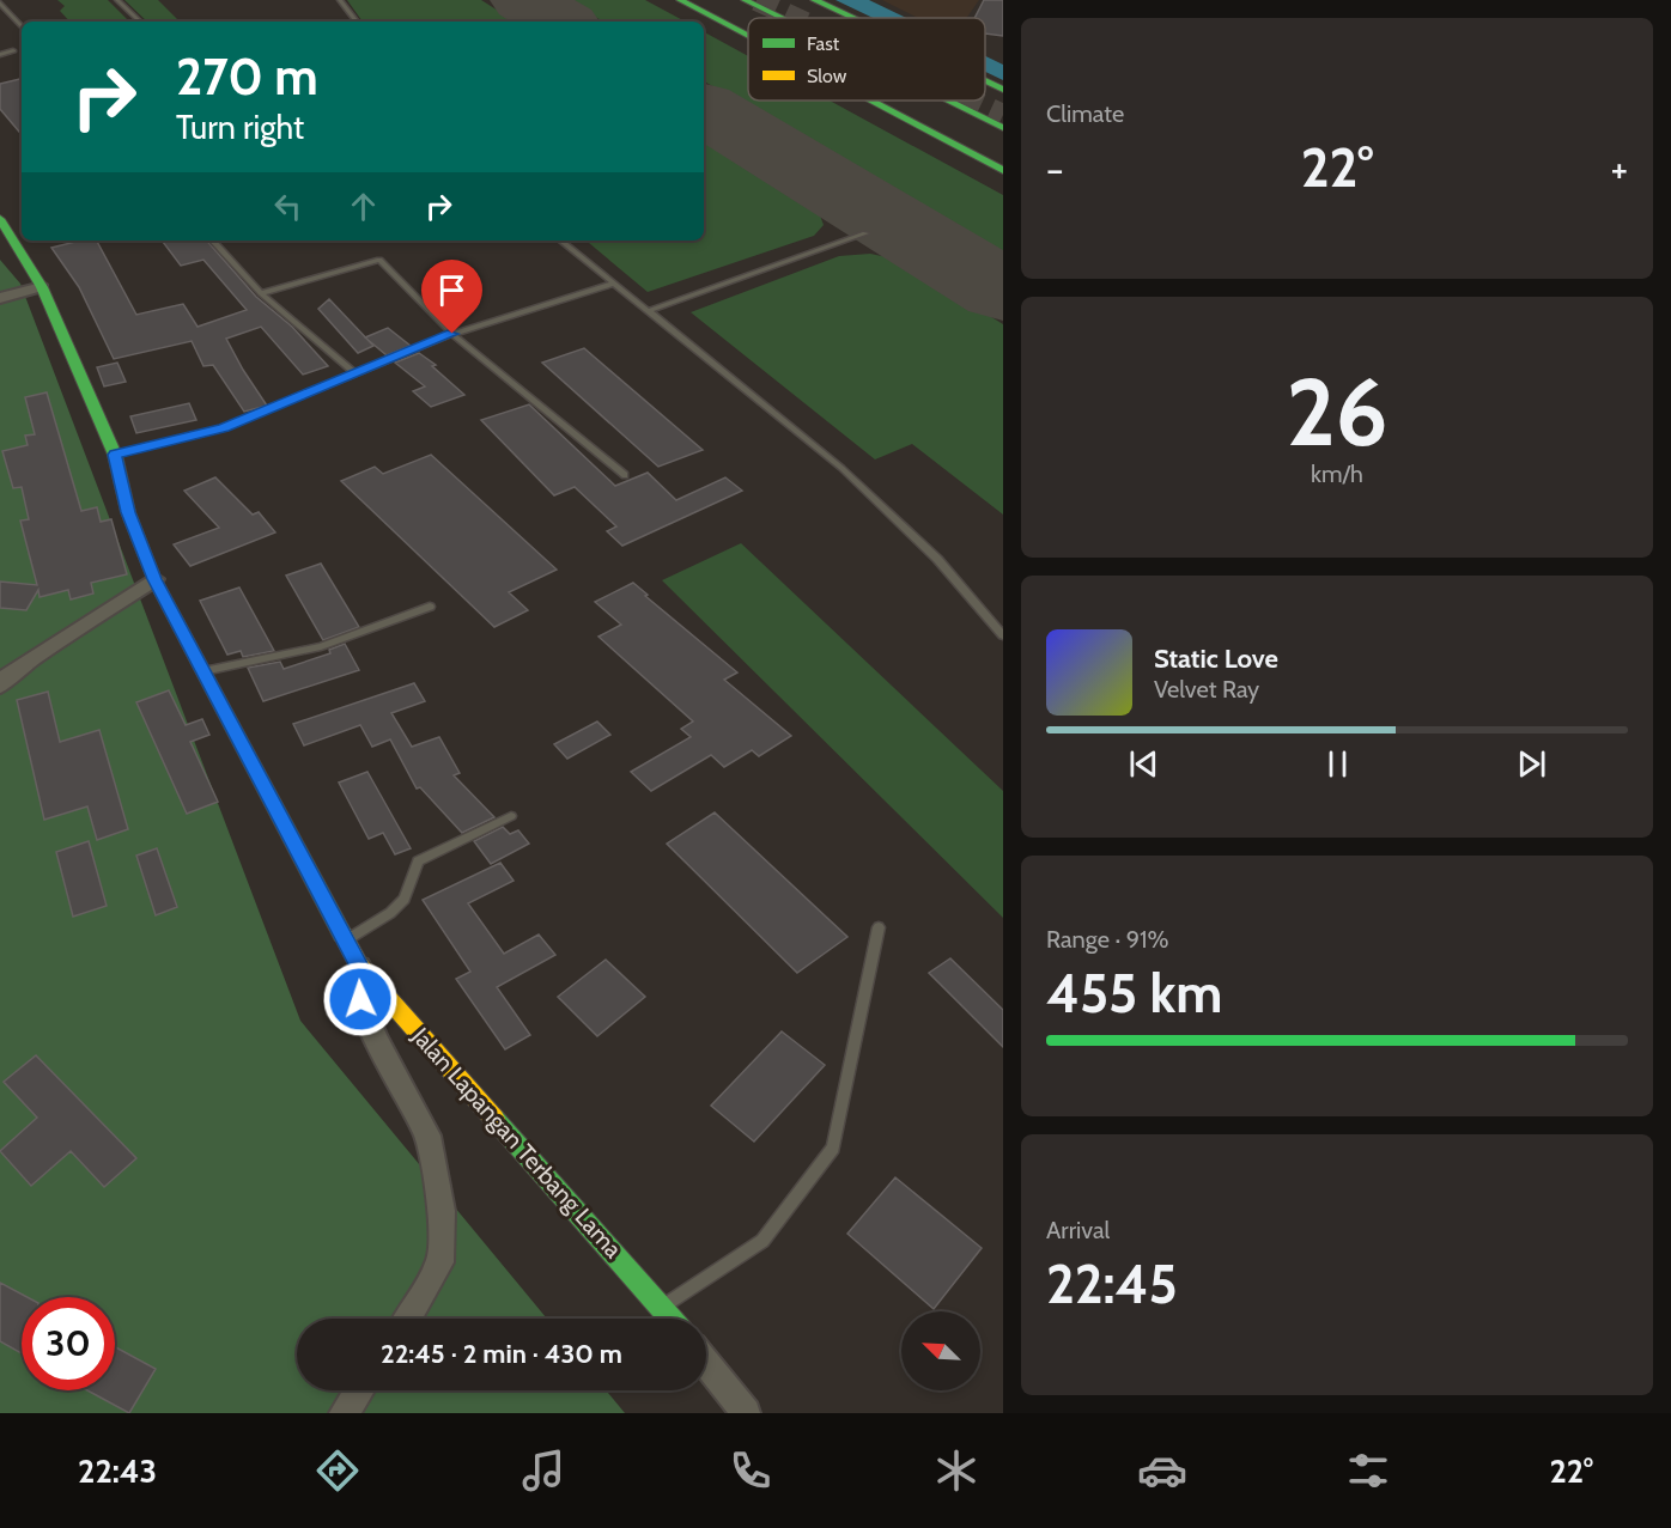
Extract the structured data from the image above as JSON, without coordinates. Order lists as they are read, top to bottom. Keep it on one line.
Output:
{"streets":{"main road":["Jalan Lapangan Terbang Lama"]},"legend":["Fast","Slow"],"north":"top left","page":{"tile":["Climate",["26","km/h"],["Range · 91%","455 km"],["Arrival","22:45"]],"turn":["270 m","Turn right"],"heat":["−","22°","+"],"song":["Static Love","Velvet Ray"],"limit":"30","trip":"22:45 · 2 min · 430 m","tabs":["22:43","22°"]}}
